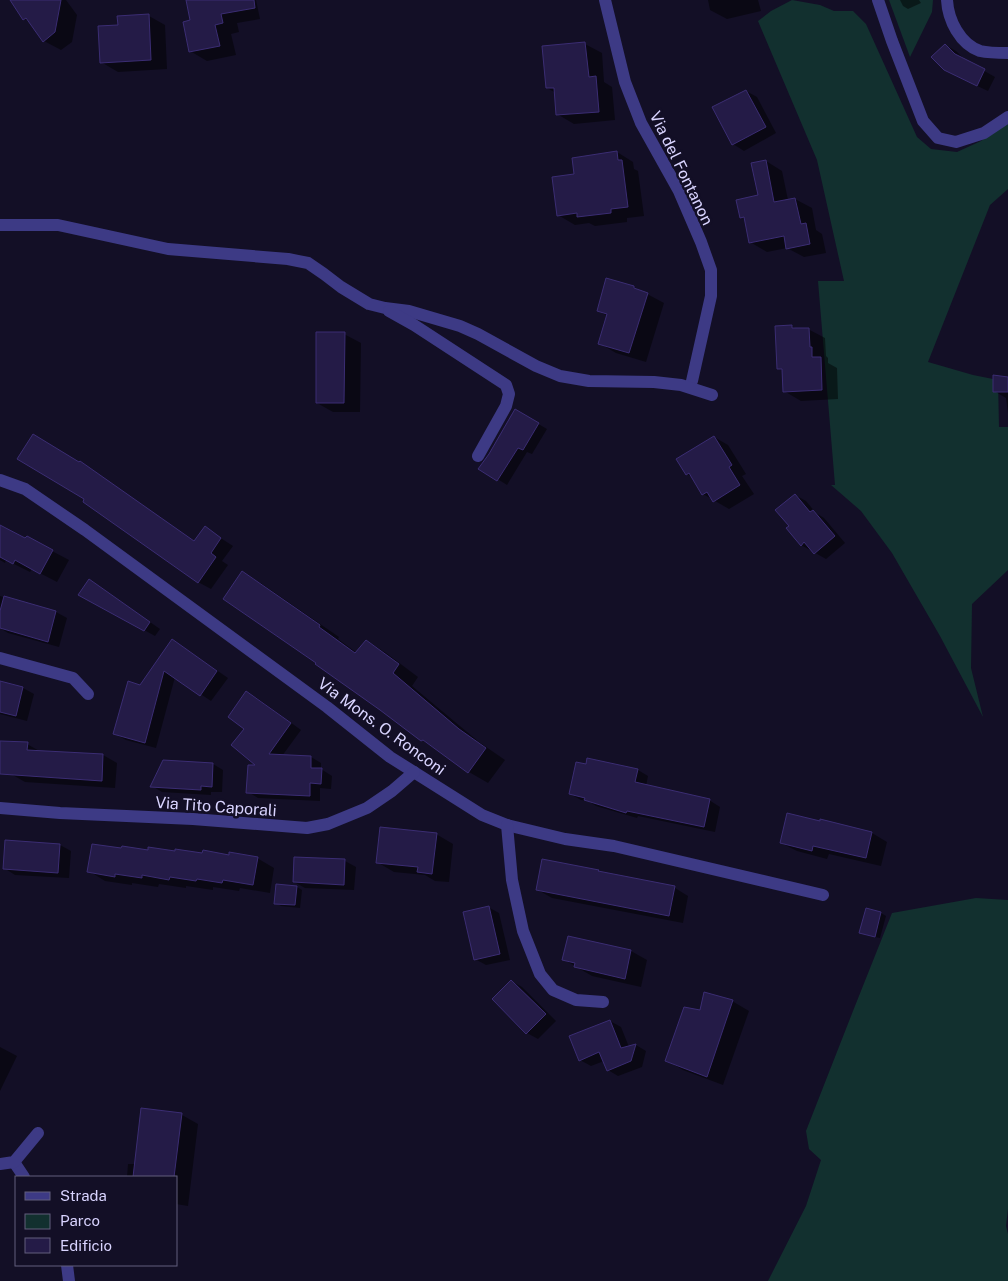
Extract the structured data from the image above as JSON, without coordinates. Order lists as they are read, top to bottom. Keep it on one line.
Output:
{"streets":{"street":["Via del Fontanon","Via Mons. O. Ronconi","Via Tito Caporali"]},"crossings":[["Via Mons. O. Ronconi","Via Tito Caporali"]],"legend":["Strada","Parco","Edificio"]}
